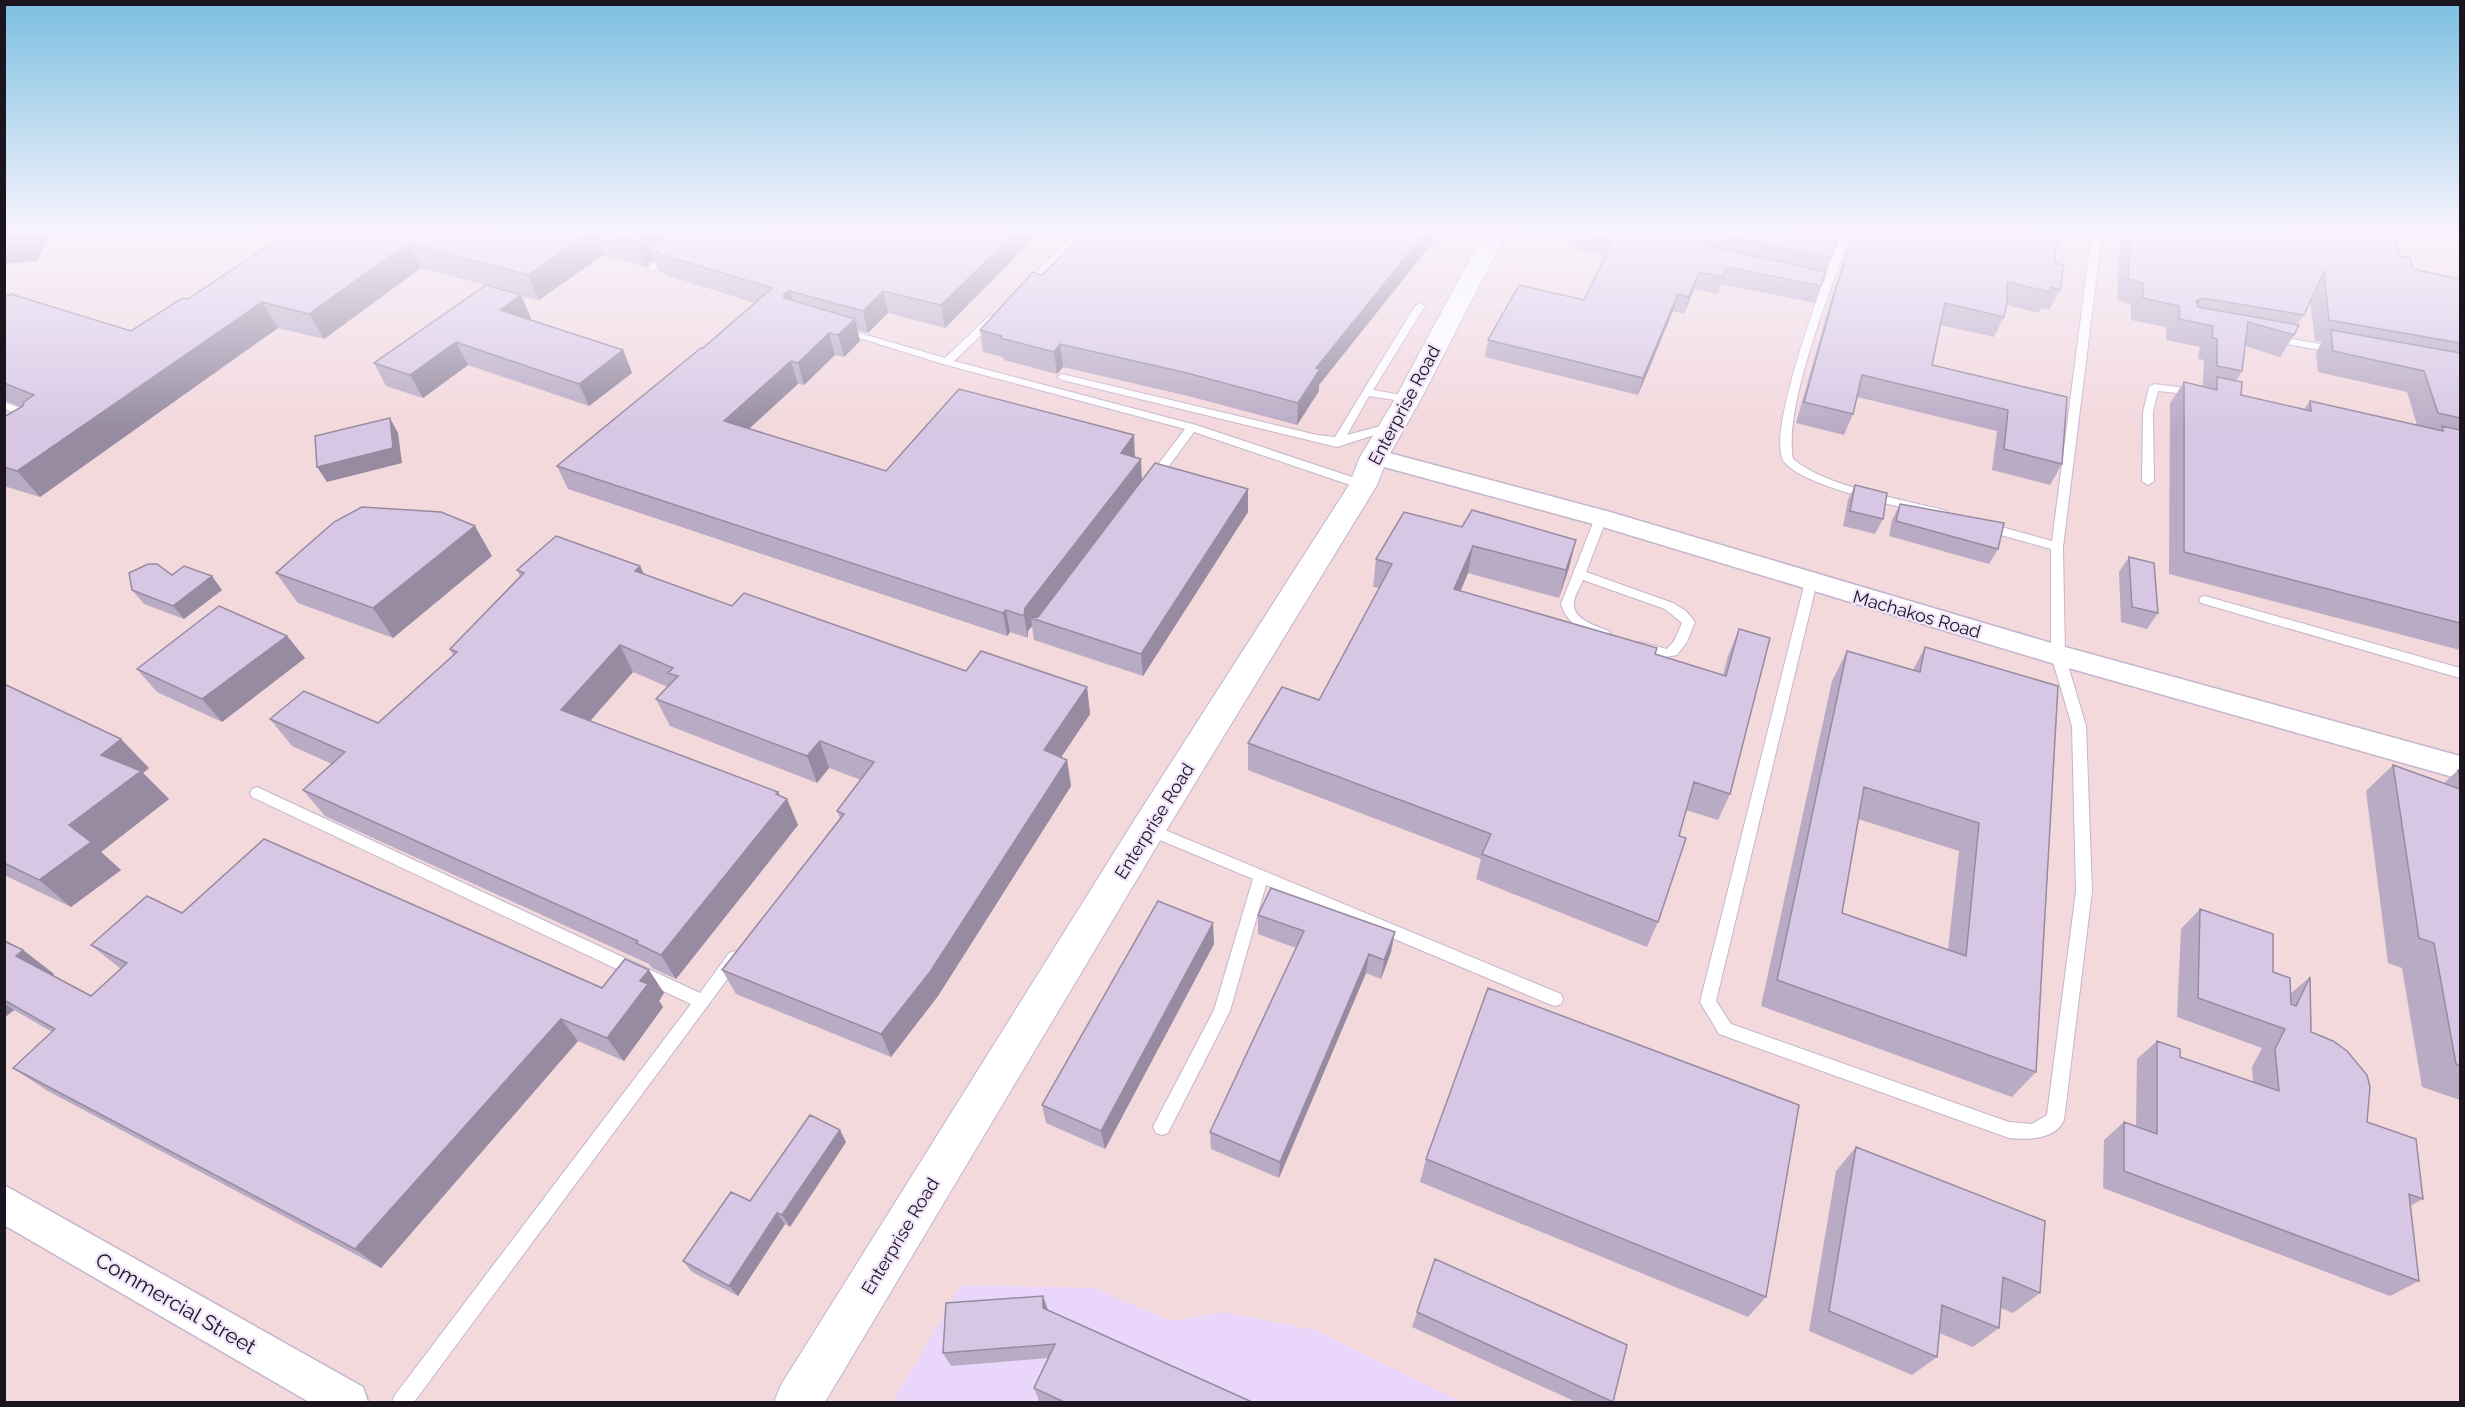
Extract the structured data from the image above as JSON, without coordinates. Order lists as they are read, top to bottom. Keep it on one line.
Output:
{"streets":{"main road":["Enterprise Road"],"street":["Machakos Road","Commercial Street"]},"crossings":[["Enterprise Road","Machakos Road"]]}
